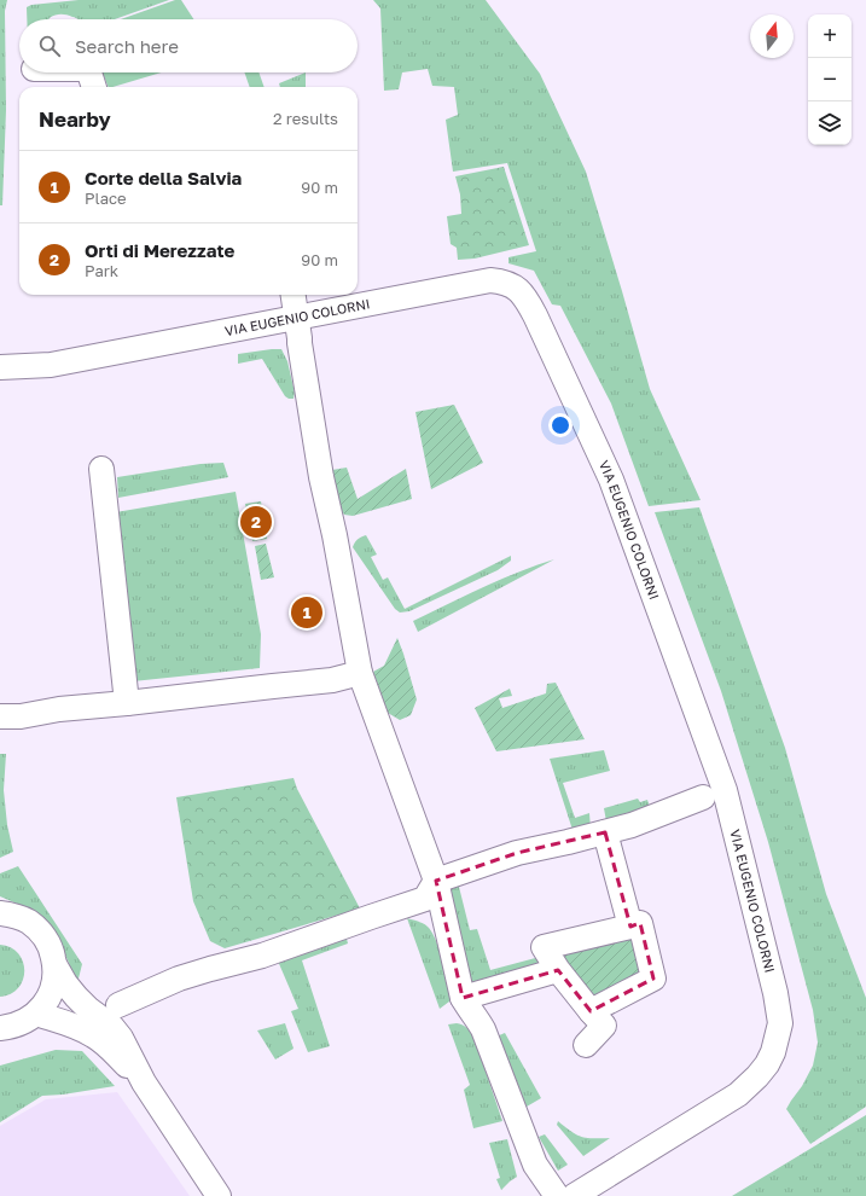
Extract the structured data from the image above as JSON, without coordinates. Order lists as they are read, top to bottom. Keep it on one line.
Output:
{"streets":{"street":["VIA EUGENIO COLORNI"]},"north":"top","page":{"map_buttons":["+","−"],"search":"Search here","heading":["Nearby","2 results"],"list":[{"mark":"1","name":"Corte della Salvia","note":"Place","value":"90 m"},{"mark":"2","name":"Orti di Merezzate","note":"Park","value":"90 m"}],"pins":["2","1"]}}
